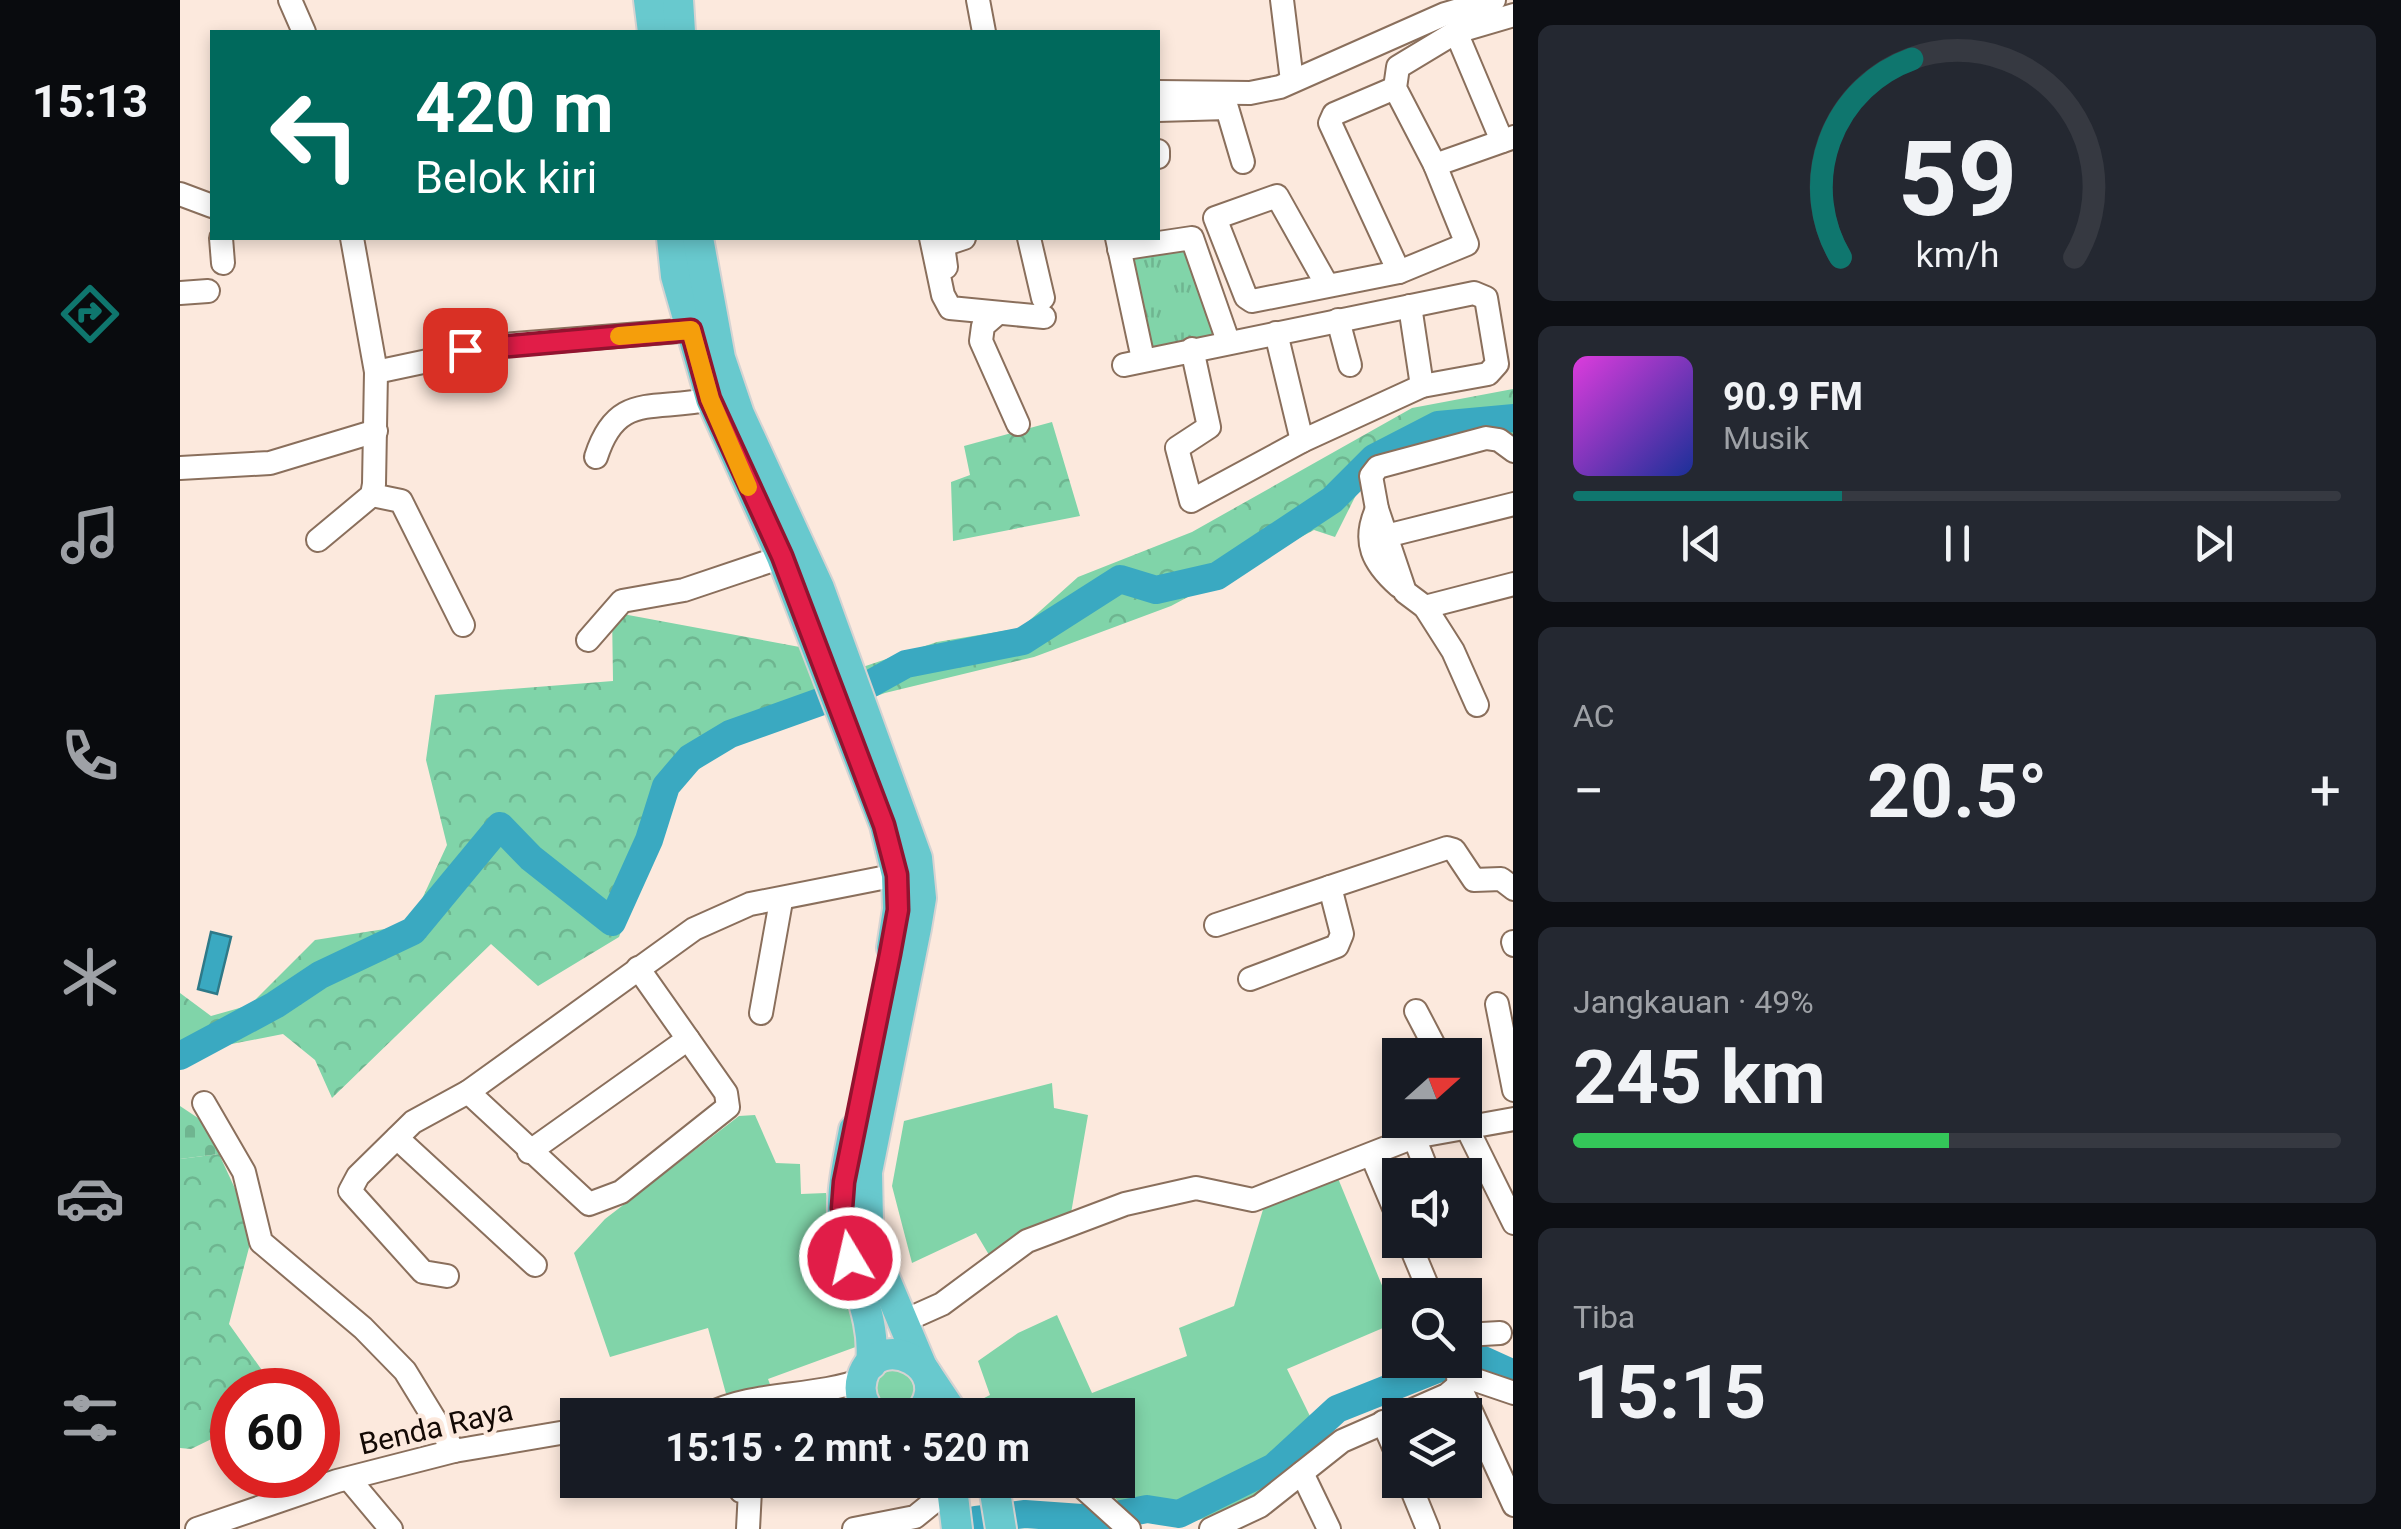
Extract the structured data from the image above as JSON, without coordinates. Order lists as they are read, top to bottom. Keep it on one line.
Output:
{"streets":{"street":["Benda Raya"]},"north":"right","page":{"tabs":"15:13","turn":["420 m","Belok kiri"],"song":["90.9 FM","Musik"],"tile":["AC",["Jangkauan · 49%","245 km"],["Tiba","15:15"]],"heat":["−","20.5°","+"],"limit":"60","trip":"15:15 · 2 mnt · 520 m","gauge":["59","km/h"]}}
